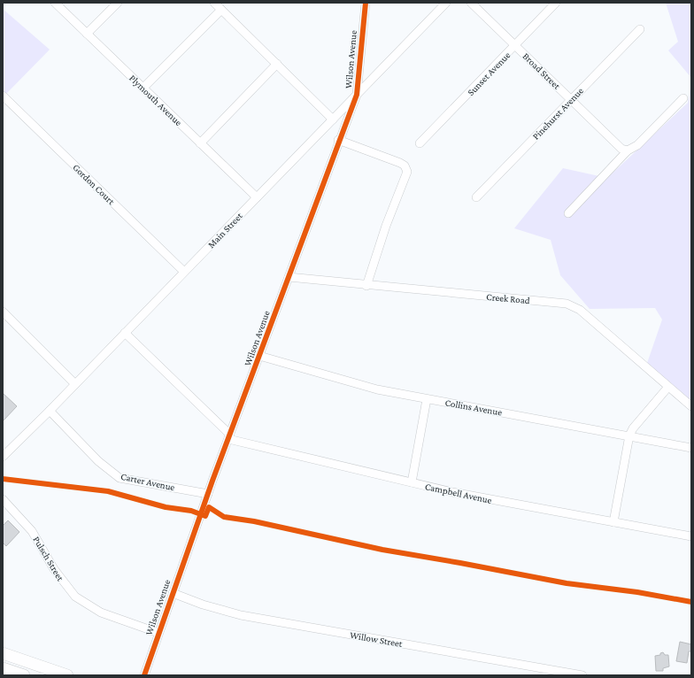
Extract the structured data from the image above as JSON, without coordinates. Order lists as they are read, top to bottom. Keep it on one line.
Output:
{"streets":{"street":["Wilson Avenue","Broad Street","Sunset Avenue","Plymouth Avenue","Pinehurst Avenue","Gordon Court","Main Street","Creek Road","Collins Avenue","Carter Avenue","Campbell Avenue","Pulsch Street","Willow Street"]},"crossings":[["Wilson Avenue","Main Street"],["Wilson Avenue","Creek Road"],["Wilson Avenue","Collins Avenue"],["Wilson Avenue","Carter Avenue"],["Wilson Avenue","Campbell Avenue"],["Wilson Avenue","Pulsch Street"],["Wilson Avenue","Willow Street"],["Broad Street","Sunset Avenue"],["Broad Street","Pinehurst Avenue"],["Plymouth Avenue","Main Street"],["Gordon Court","Main Street"],["Main Street","Carter Avenue"]]}
